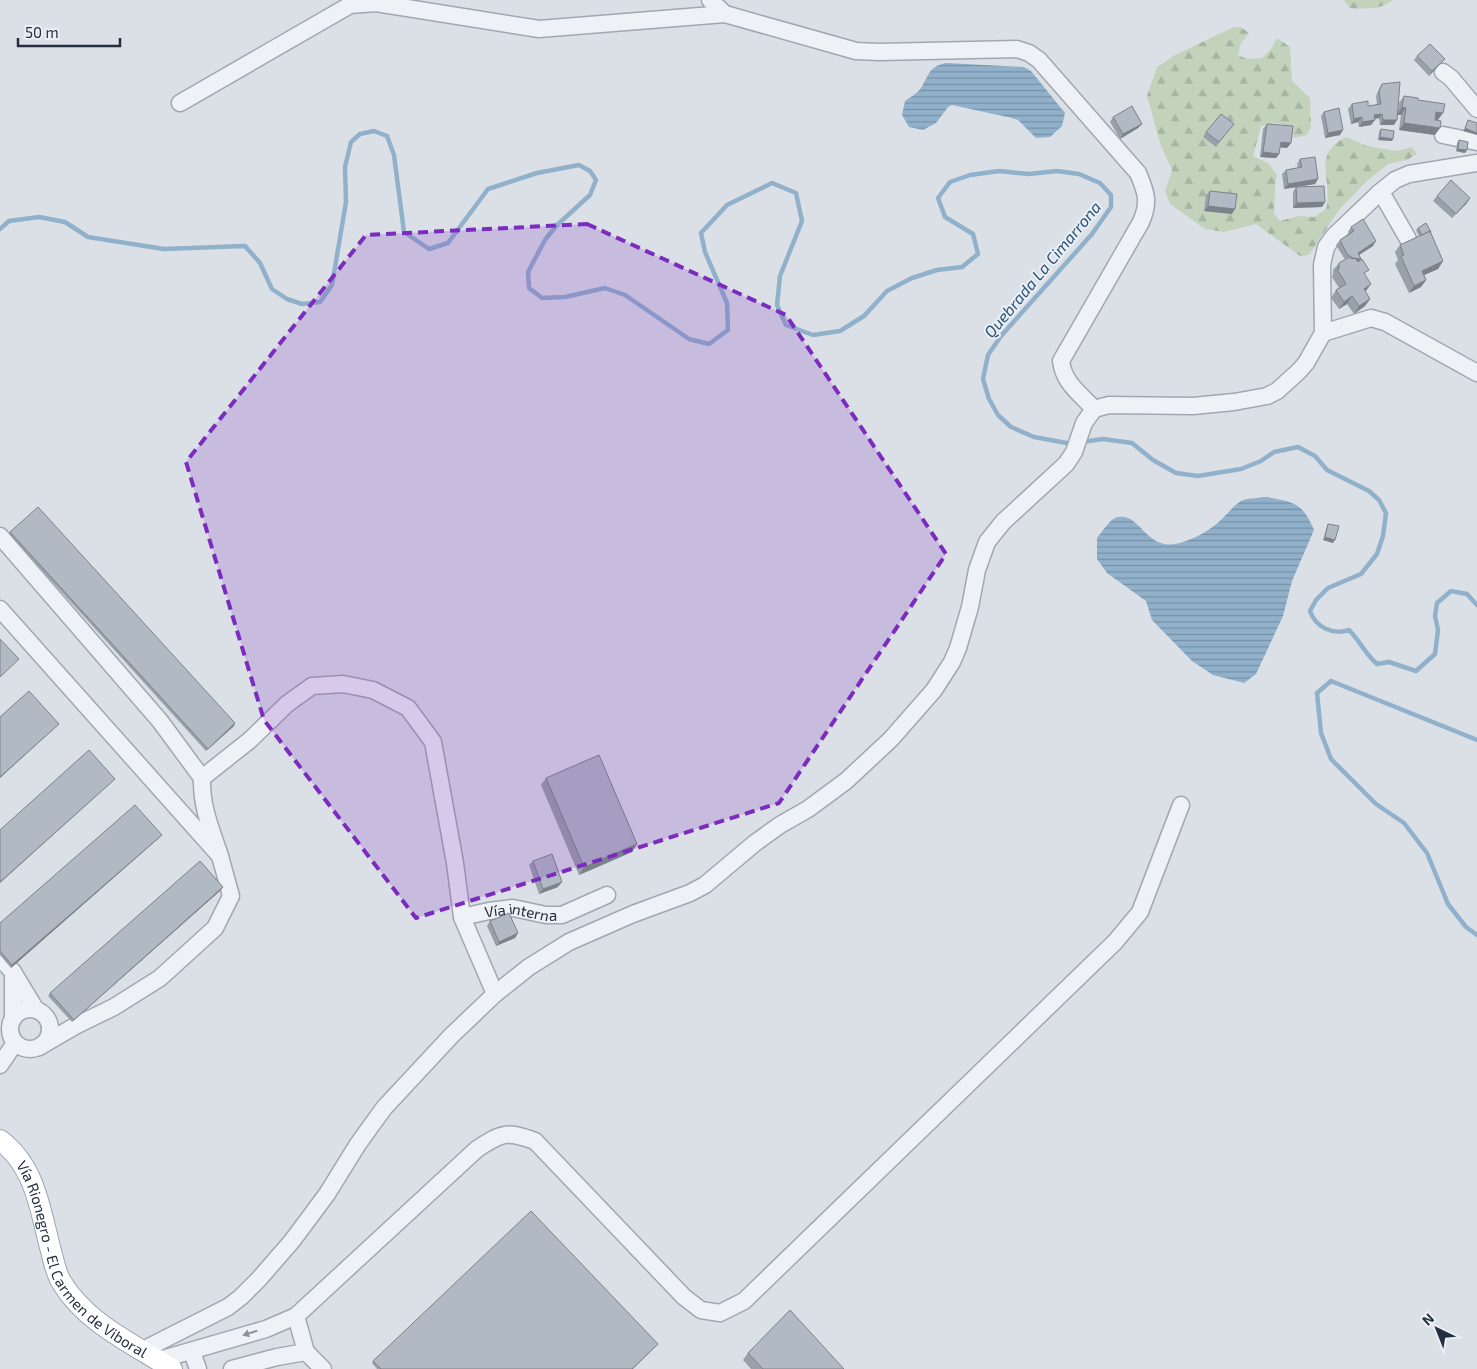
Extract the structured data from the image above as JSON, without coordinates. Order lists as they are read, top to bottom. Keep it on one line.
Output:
{"streets":{"main road":["Vía Rionegro - El Carmen de Viboral"],"street":["Vía interna"]},"water":["Quebrada La Cimarrona"],"scale_bar":"50 m","north":"top left"}
